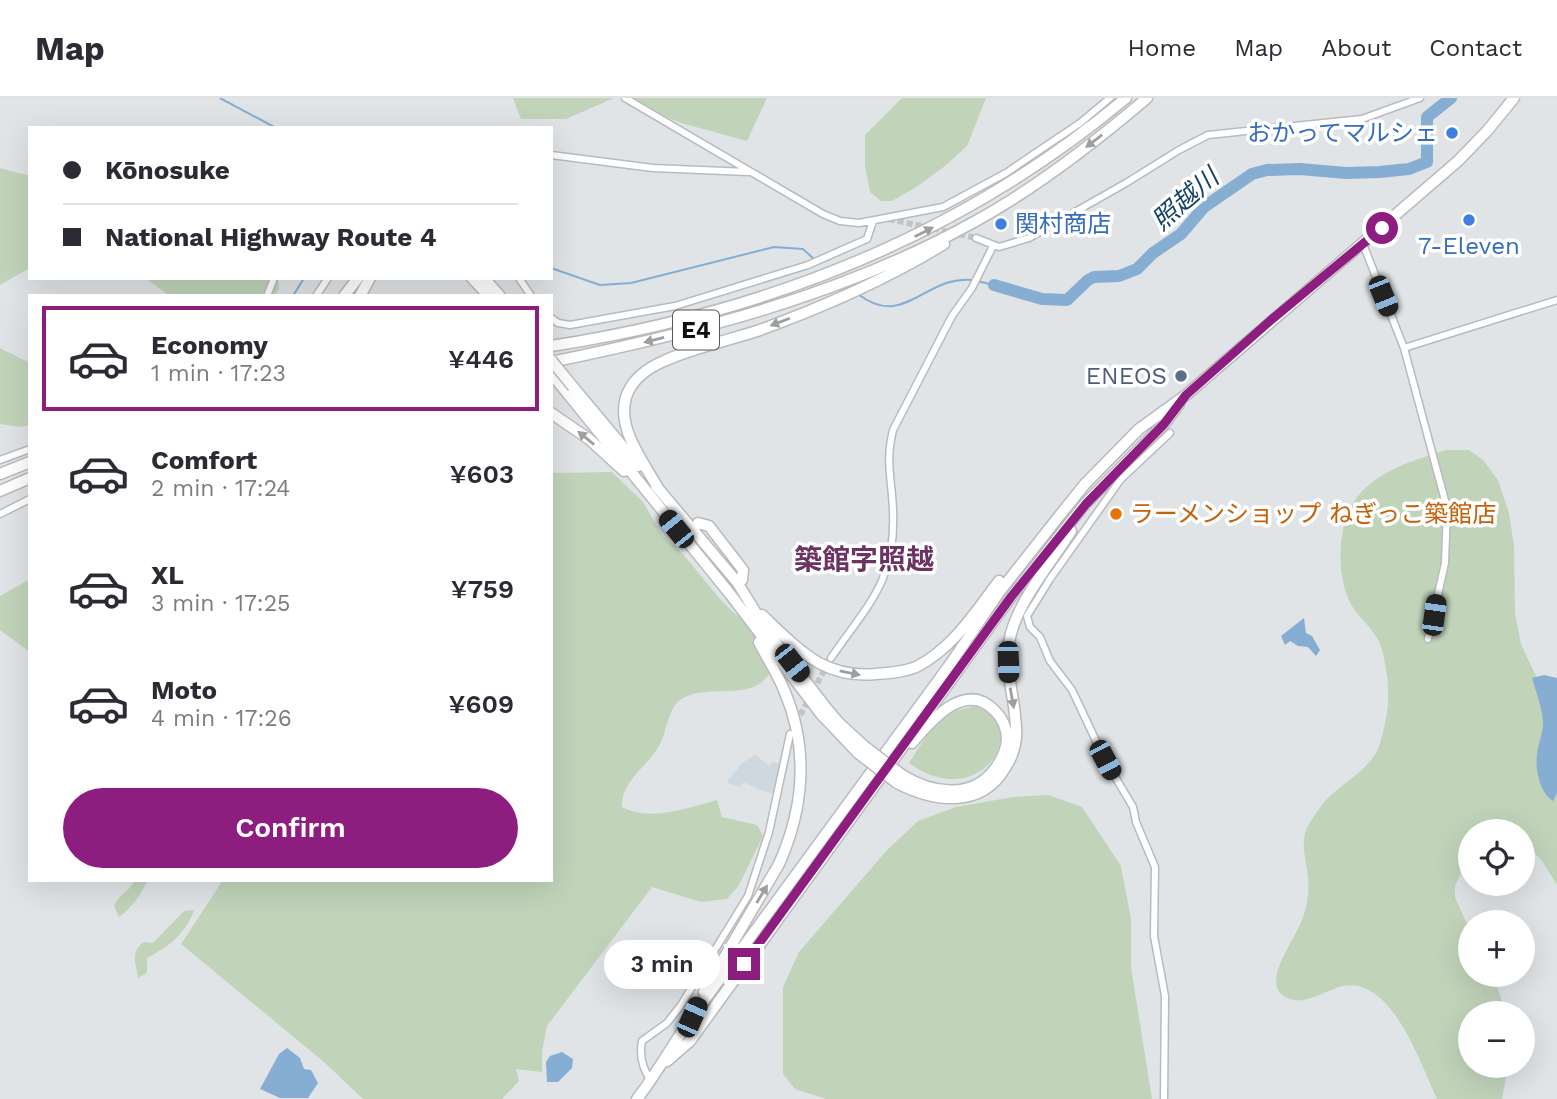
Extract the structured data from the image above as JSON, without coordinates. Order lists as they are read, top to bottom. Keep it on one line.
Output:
{"streets":{"highway":["E4"]},"districts":["築館字照越"],"water":["照越川"],"places":["おかってマルシェ","7-Eleven","関村商店","ENEOS","ラーメンショップ ねぎっこ築館店"],"page":{"header":"Map","nav":["Home","Map","About","Contact"],"banner":["Kōnosuke","National Highway Route 4"],"list":[{"name":"Economy","note":"1 min · 17:23","value":"¥446"},{"name":"Comfort","note":"2 min · 17:24","value":"¥603"},{"name":"XL","note":"3 min · 17:25","value":"¥759"},{"name":"Moto","note":"4 min · 17:26","value":"¥609"}],"buttons":"Confirm","map_buttons":["+","−"],"bubble":"3 min"}}
